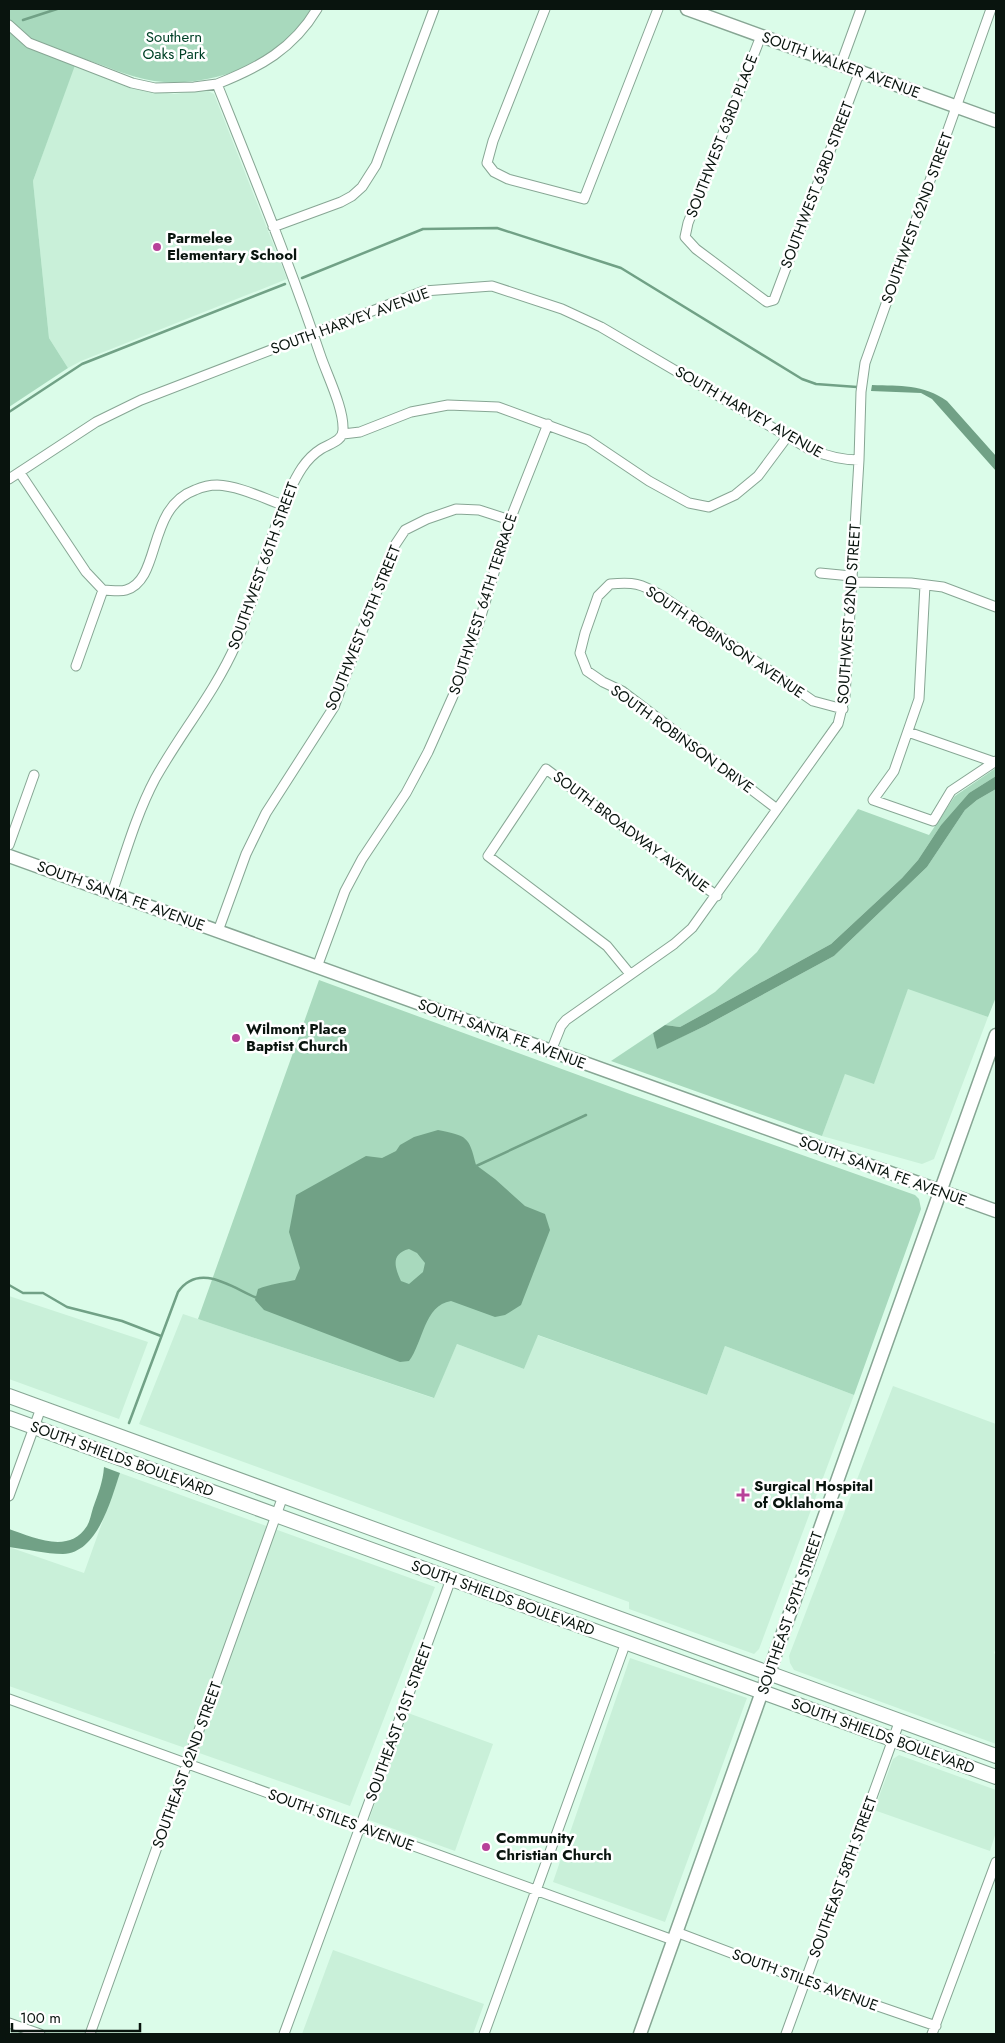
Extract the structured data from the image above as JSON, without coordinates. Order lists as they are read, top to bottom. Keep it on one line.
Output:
{"streets":{"main road":["SOUTH WALKER AVENUE","SOUTH SANTA FE AVENUE","SOUTH SHIELDS BOULEVARD","SOUTHEAST 59TH STREET"],"street":["SOUTHWEST 63RD PLACE","SOUTHWEST 63RD STREET","SOUTHWEST 62ND STREET","SOUTH HARVEY AVENUE","SOUTHWEST 66TH STREET","SOUTHWEST 64TH TERRACE","SOUTHWEST 65TH STREET","SOUTH ROBINSON AVENUE","SOUTH ROBINSON DRIVE","SOUTH BROADWAY AVENUE","SOUTHEAST 61ST STREET","SOUTHEAST 62ND STREET","SOUTH STILES AVENUE","SOUTHEAST 58TH STREET"]},"crossings":[["SOUTH WALKER AVENUE","SOUTHWEST 63RD PLACE"],["SOUTH WALKER AVENUE","SOUTHWEST 63RD STREET"],["SOUTH WALKER AVENUE","SOUTHWEST 62ND STREET"],["SOUTHWEST 63RD PLACE","SOUTHWEST 63RD STREET"],["SOUTHWEST 62ND STREET","SOUTH HARVEY AVENUE"],["SOUTHWEST 62ND STREET","SOUTH ROBINSON AVENUE"],["SOUTHWEST 62ND STREET","SOUTH ROBINSON DRIVE"],["SOUTHWEST 62ND STREET","SOUTH BROADWAY AVENUE"],["SOUTHWEST 62ND STREET","SOUTH SANTA FE AVENUE"],["SOUTHWEST 66TH STREET","SOUTH SANTA FE AVENUE"],["SOUTHWEST 64TH TERRACE","SOUTHWEST 65TH STREET"],["SOUTHWEST 64TH TERRACE","SOUTH SANTA FE AVENUE"],["SOUTHWEST 65TH STREET","SOUTH SANTA FE AVENUE"],["SOUTH ROBINSON AVENUE","SOUTH ROBINSON DRIVE"],["SOUTH SANTA FE AVENUE","SOUTHEAST 59TH STREET"],["SOUTH SHIELDS BOULEVARD","SOUTHEAST 59TH STREET"],["SOUTH SHIELDS BOULEVARD","SOUTHEAST 61ST STREET"],["SOUTH SHIELDS BOULEVARD","SOUTHEAST 62ND STREET"],["SOUTH SHIELDS BOULEVARD","SOUTHEAST 58TH STREET"],["SOUTHEAST 59TH STREET","SOUTH STILES AVENUE"],["SOUTHEAST 61ST STREET","SOUTH STILES AVENUE"],["SOUTHEAST 62ND STREET","SOUTH STILES AVENUE"],["SOUTH STILES AVENUE","SOUTHEAST 58TH STREET"]],"parks":["Southern Oaks Park"],"places":{"other":["Parmelee Elementary School","Wilmont Place Baptist Church","Community Christian Church"],"health":["Surgical Hospital of Oklahoma"]},"scale_bar":"100 m"}
